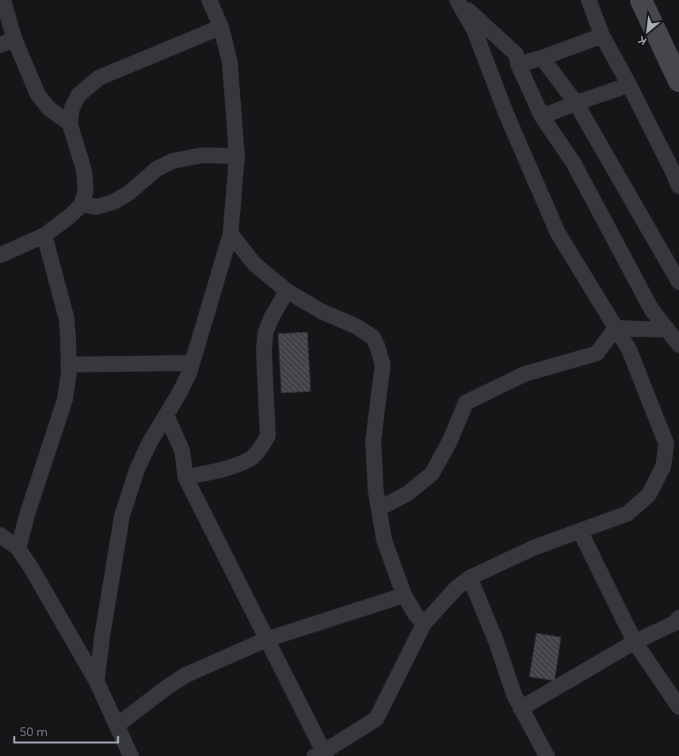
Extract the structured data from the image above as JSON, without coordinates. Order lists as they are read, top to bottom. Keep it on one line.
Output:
{"scale_bar":"50 m","north":"bottom left"}
